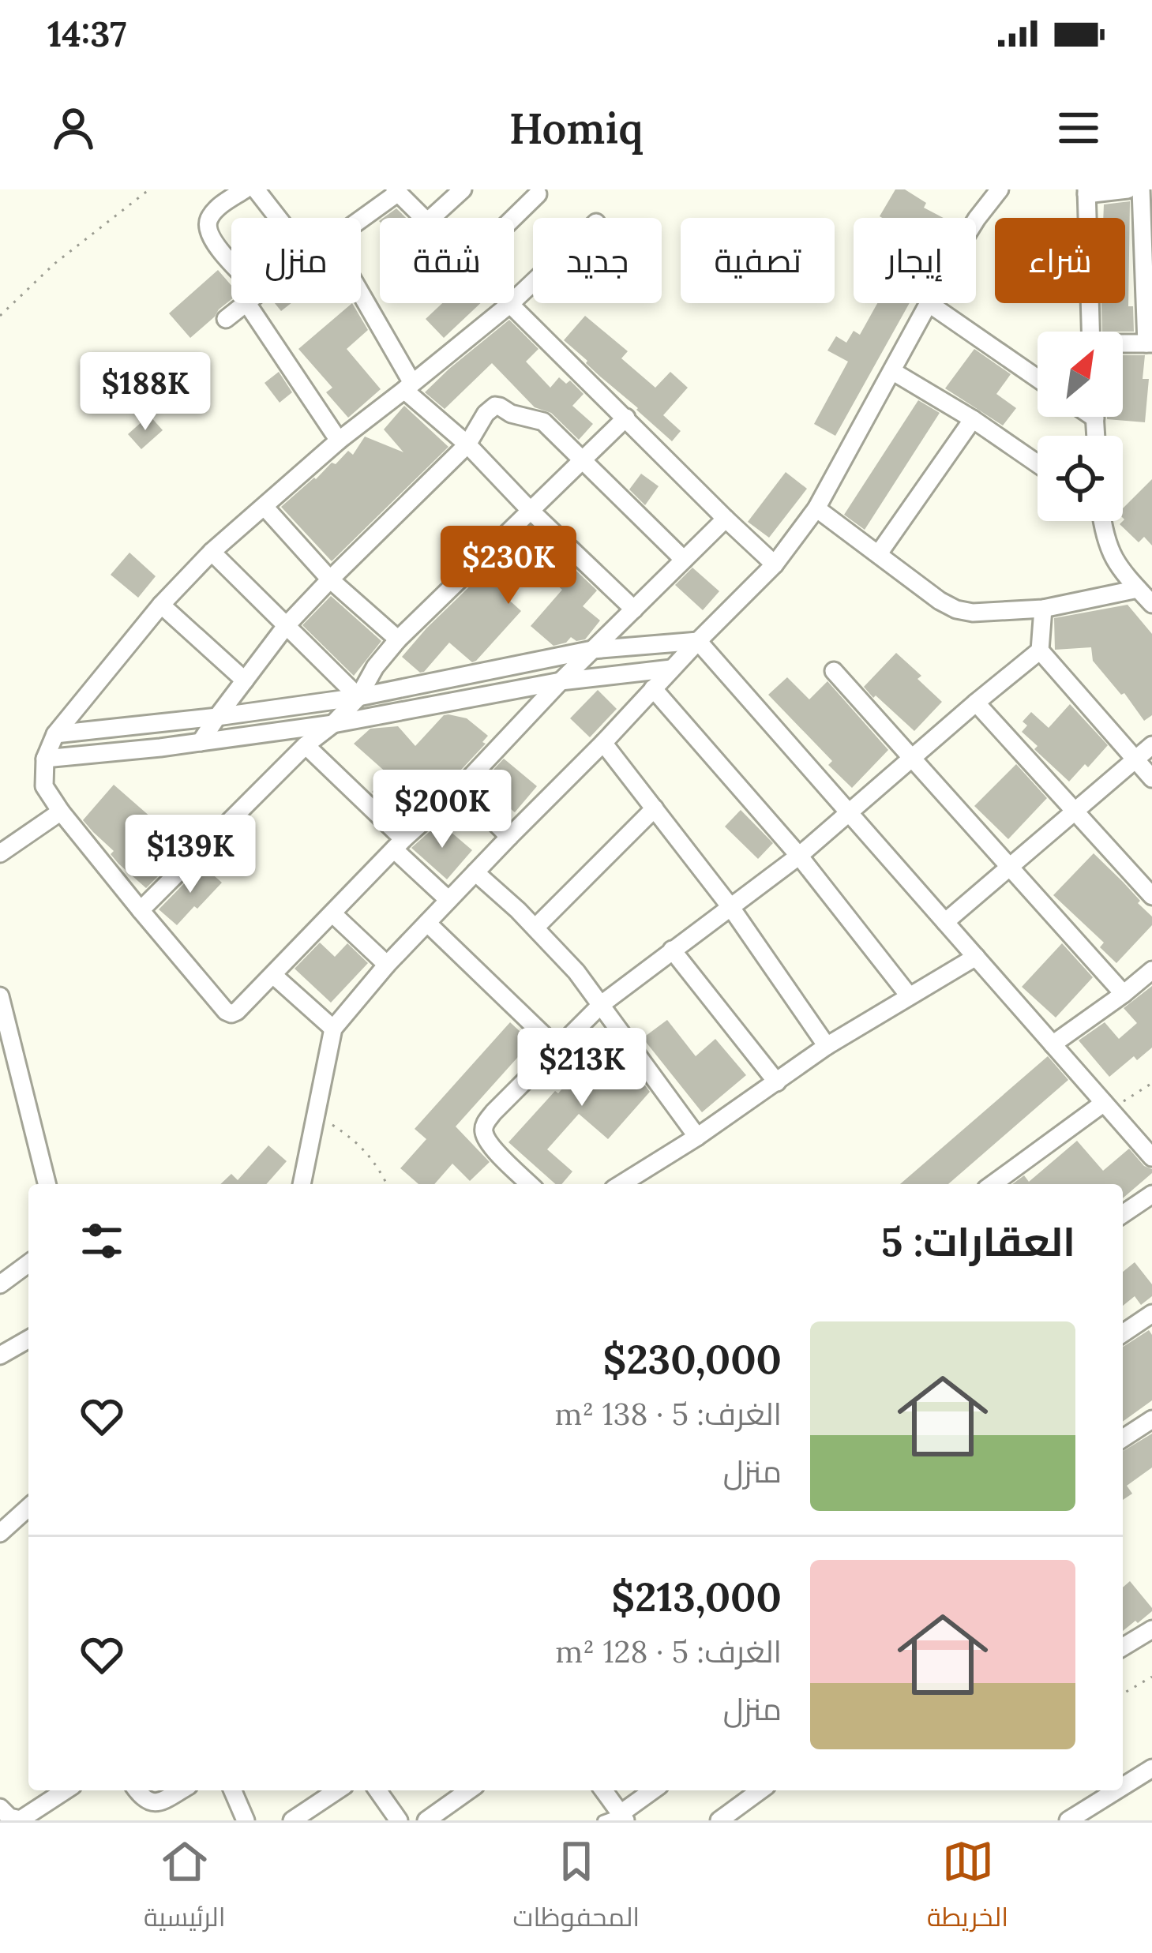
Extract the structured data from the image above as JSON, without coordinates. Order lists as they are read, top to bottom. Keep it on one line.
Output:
{"north":"top right","page":{"status":"14:37","header":"Homiq","chip":["شراء","إيجار","تصفية","جديد","شقة","منزل"],"price":["$188K","$230K","$200K","$139K","$213K"],"heading":"العقارات: 5","list":[{"name":"$230,000","note":"الغرف: 5 · 138 m² · منزل"},{"name":"$213,000","note":"الغرف: 5 · 128 m² · منزل"}],"tabs":["الخريطة","المحفوظات","الرئيسية"]}}
